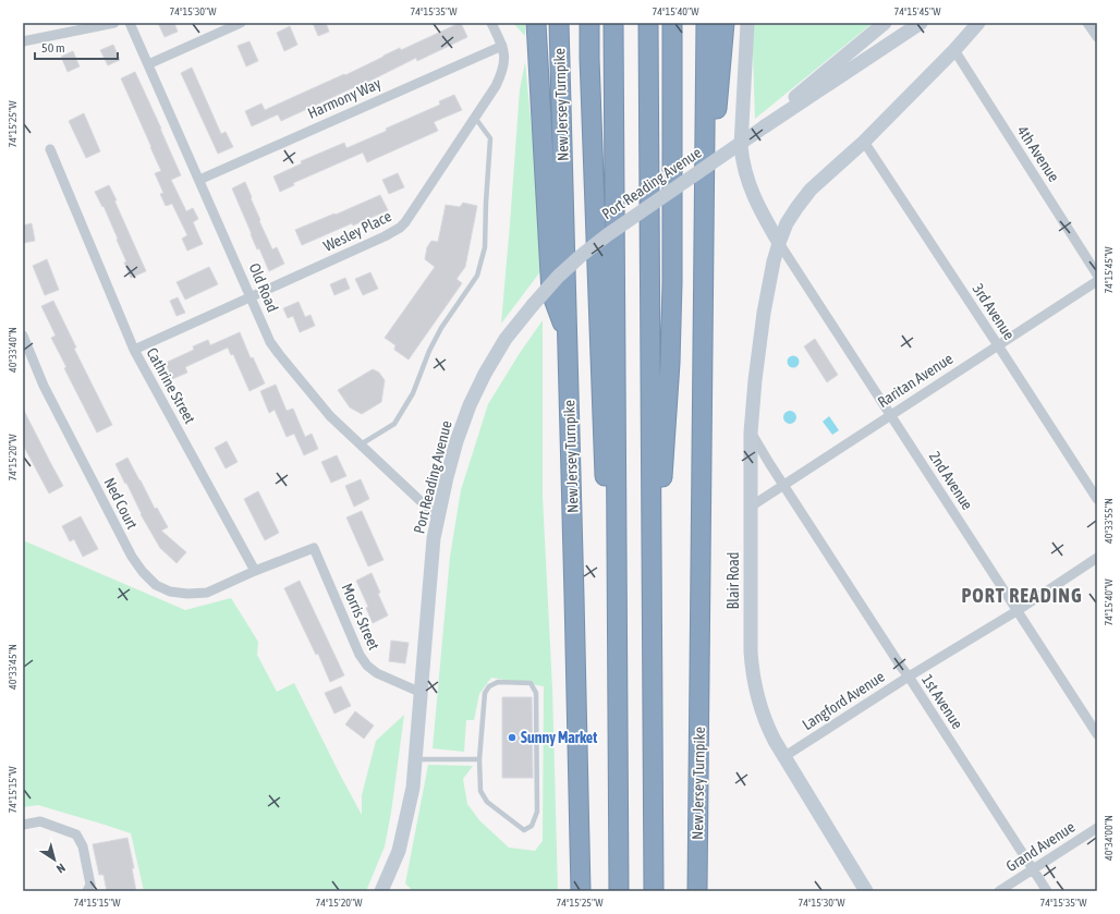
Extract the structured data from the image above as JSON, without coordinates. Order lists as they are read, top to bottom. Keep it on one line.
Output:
{"streets":{"highway":["New Jersey Turnpike"],"main road":["Port Reading Avenue","Blair Road"],"street":["Harmony Way","4th Avenue","Wesley Place","Old Road","3rd Avenue","Raritan Avenue","Cathrine Street","2nd Avenue","Ned Court","Morris Street","Langford Avenue","1st Avenue","Grand Avenue"]},"crossings":[["Harmony Way","Wesley Place"],["Harmony Way","Old Road"],["Port Reading Avenue","Old Road"],["Port Reading Avenue","Morris Street"],["Wesley Place","Old Road"],["Wesley Place","Cathrine Street"],["3rd Avenue","Raritan Avenue"],["Raritan Avenue","2nd Avenue"],["Raritan Avenue","Blair Road"],["Raritan Avenue","1st Avenue"],["Cathrine Street","Ned Court"],["Cathrine Street","Morris Street"],["2nd Avenue","Blair Road"],["2nd Avenue","Langford Avenue"],["Ned Court","Morris Street"],["Blair Road","Langford Avenue"],["Blair Road","1st Avenue"],["Langford Avenue","1st Avenue"],["1st Avenue","Grand Avenue"]],"districts":["PORT READING"],"places":["Sunny Market"],"scale_bar":"50 m","north":"bottom right","coordinates":["74°15'30\"W","74°15'35\"W","74°15'40\"W","74°15'45\"W","74°15'25\"W","40°33'40\"N","74°15'20\"W","40°33'55\"N","40°33'45\"N","74°15'15\"W","40°34'00\"N"]}
